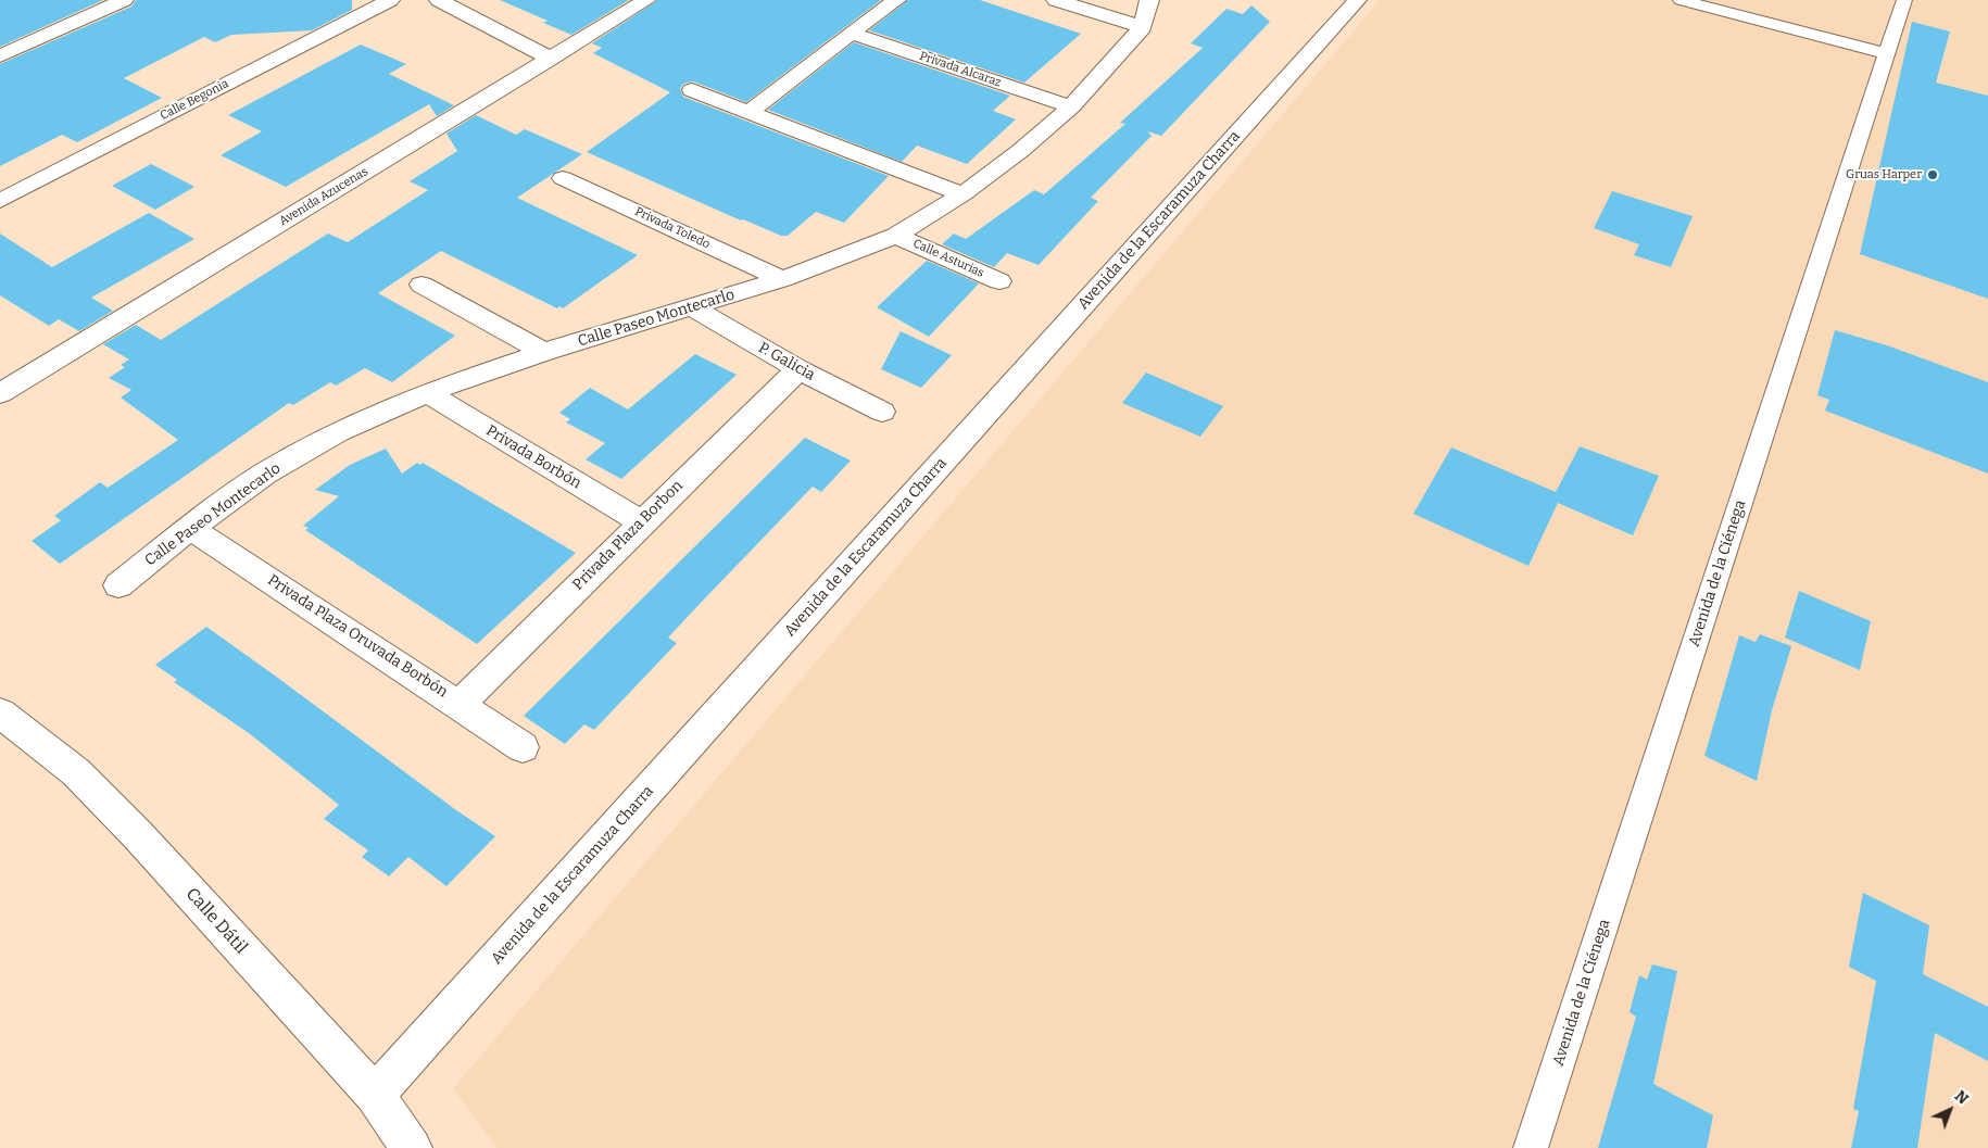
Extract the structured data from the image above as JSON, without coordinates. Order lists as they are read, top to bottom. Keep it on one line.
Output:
{"streets":{"street":["Privada Alcaraz","Calle Begonia","Avenida Azucenas","Avenida de la Escaramuza Charra","Privada Toledo","Calle Asturias","Calle Paseo Montecarlo","P. Galicia","Privada Borbón","Privada Plaza Borbon","Privada Plaza Oruvada Borbón","Calle Dátil"],"lane":["Avenida de la Ciénega"]},"crossings":[["Privada Alcaraz","Calle Paseo Montecarlo"],["Avenida de la Escaramuza Charra","Calle Dátil"],["Privada Toledo","Calle Paseo Montecarlo"],["Calle Asturias","Calle Paseo Montecarlo"],["Calle Paseo Montecarlo","P. Galicia"],["Calle Paseo Montecarlo","Privada Borbón"],["Calle Paseo Montecarlo","Privada Plaza Oruvada Borbón"],["P. Galicia","Privada Plaza Borbon"],["Privada Borbón","Privada Plaza Borbon"],["Privada Plaza Borbon","Privada Plaza Oruvada Borbón"]],"places":["Gruas Harper"],"north":"top right"}
